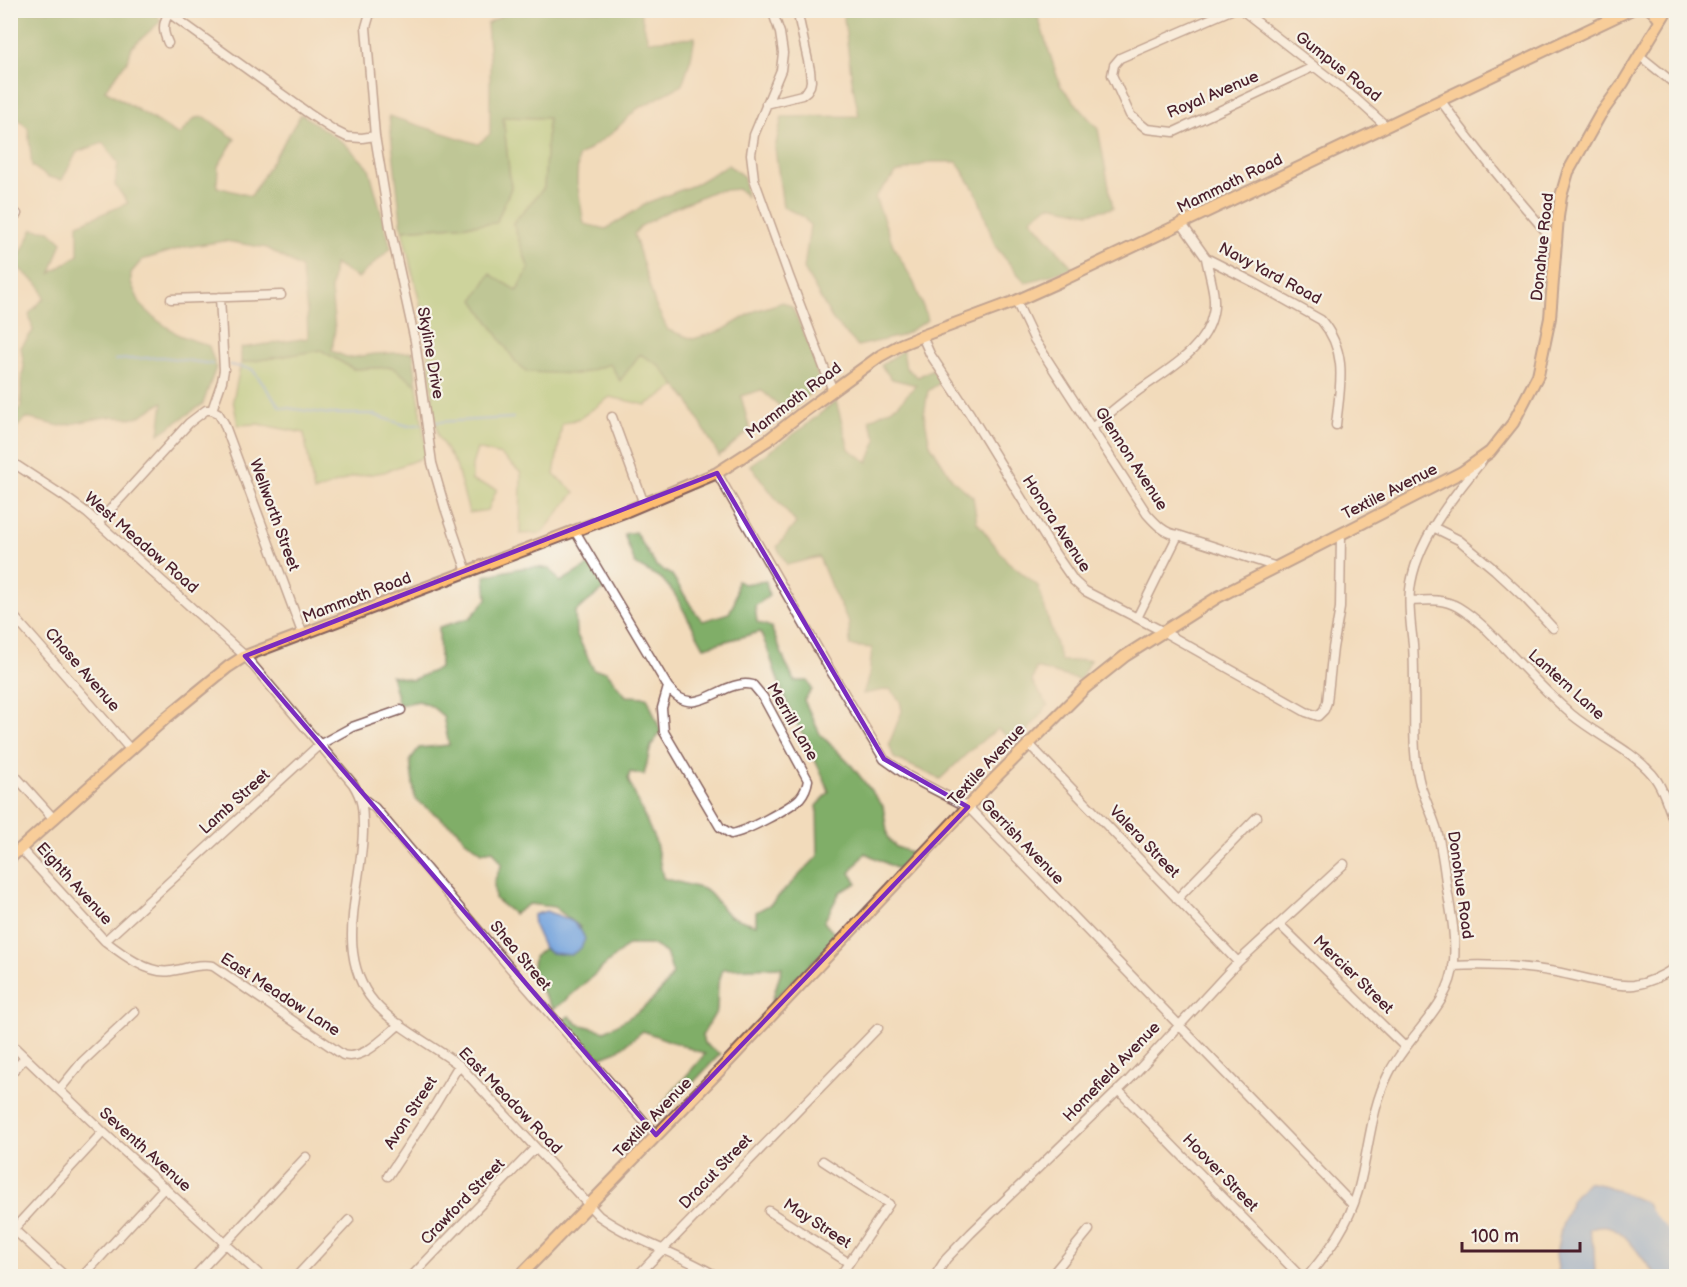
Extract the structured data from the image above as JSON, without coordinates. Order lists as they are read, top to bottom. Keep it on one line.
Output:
{"streets":{"main road":["Mammoth Road","Donahue Road","Textile Avenue"],"street":["Gumpus Road","Royal Avenue","Navy Yard Road","Skyline Drive","Glennon Avenue","Wellworth Street","Honora Avenue","West Meadow Road","Chase Avenue","Lantern Lane","Merrill Lane","Lamb Street","Gerrish Avenue","Valera Street","Eighth Avenue","Donohue Road","Shea Street","Mercier Street","East Meadow Lane","Homefield Avenue","East Meadow Road","Avon Street","Seventh Avenue","Dracut Street","Hoover Street","Crawford Street","May Street"]},"crossings":[["Gumpus Road","Royal Avenue"],["Gumpus Road","Mammoth Road"],["Mammoth Road","Navy Yard Road"],["Mammoth Road","Skyline Drive"],["Mammoth Road","Glennon Avenue"],["Mammoth Road","Wellworth Street"],["Mammoth Road","Honora Avenue"],["Mammoth Road","West Meadow Road"],["Mammoth Road","Chase Avenue"],["Mammoth Road","Merrill Lane"],["Mammoth Road","Gerrish Avenue"],["Mammoth Road","Eighth Avenue"],["Donahue Road","Textile Avenue"],["Donahue Road","Donohue Road"],["Glennon Avenue","Textile Avenue"],["Textile Avenue","Honora Avenue"],["Textile Avenue","Gerrish Avenue"],["Textile Avenue","Valera Street"],["Textile Avenue","Donohue Road"],["Textile Avenue","Shea Street"],["Textile Avenue","East Meadow Road"],["Lantern Lane","Donohue Road"],["Lamb Street","Eighth Avenue"],["Lamb Street","East Meadow Lane"],["Gerrish Avenue","Donohue Road"],["Gerrish Avenue","Homefield Avenue"],["Valera Street","Homefield Avenue"],["Eighth Avenue","East Meadow Lane"],["Donohue Road","Mercier Street"],["Shea Street","East Meadow Road"],["Mercier Street","Homefield Avenue"],["East Meadow Lane","East Meadow Road"],["Homefield Avenue","Hoover Street"],["East Meadow Road","Avon Street"],["East Meadow Road","Dracut Street"],["East Meadow Road","Crawford Street"]],"scale_bar":"100 m"}
